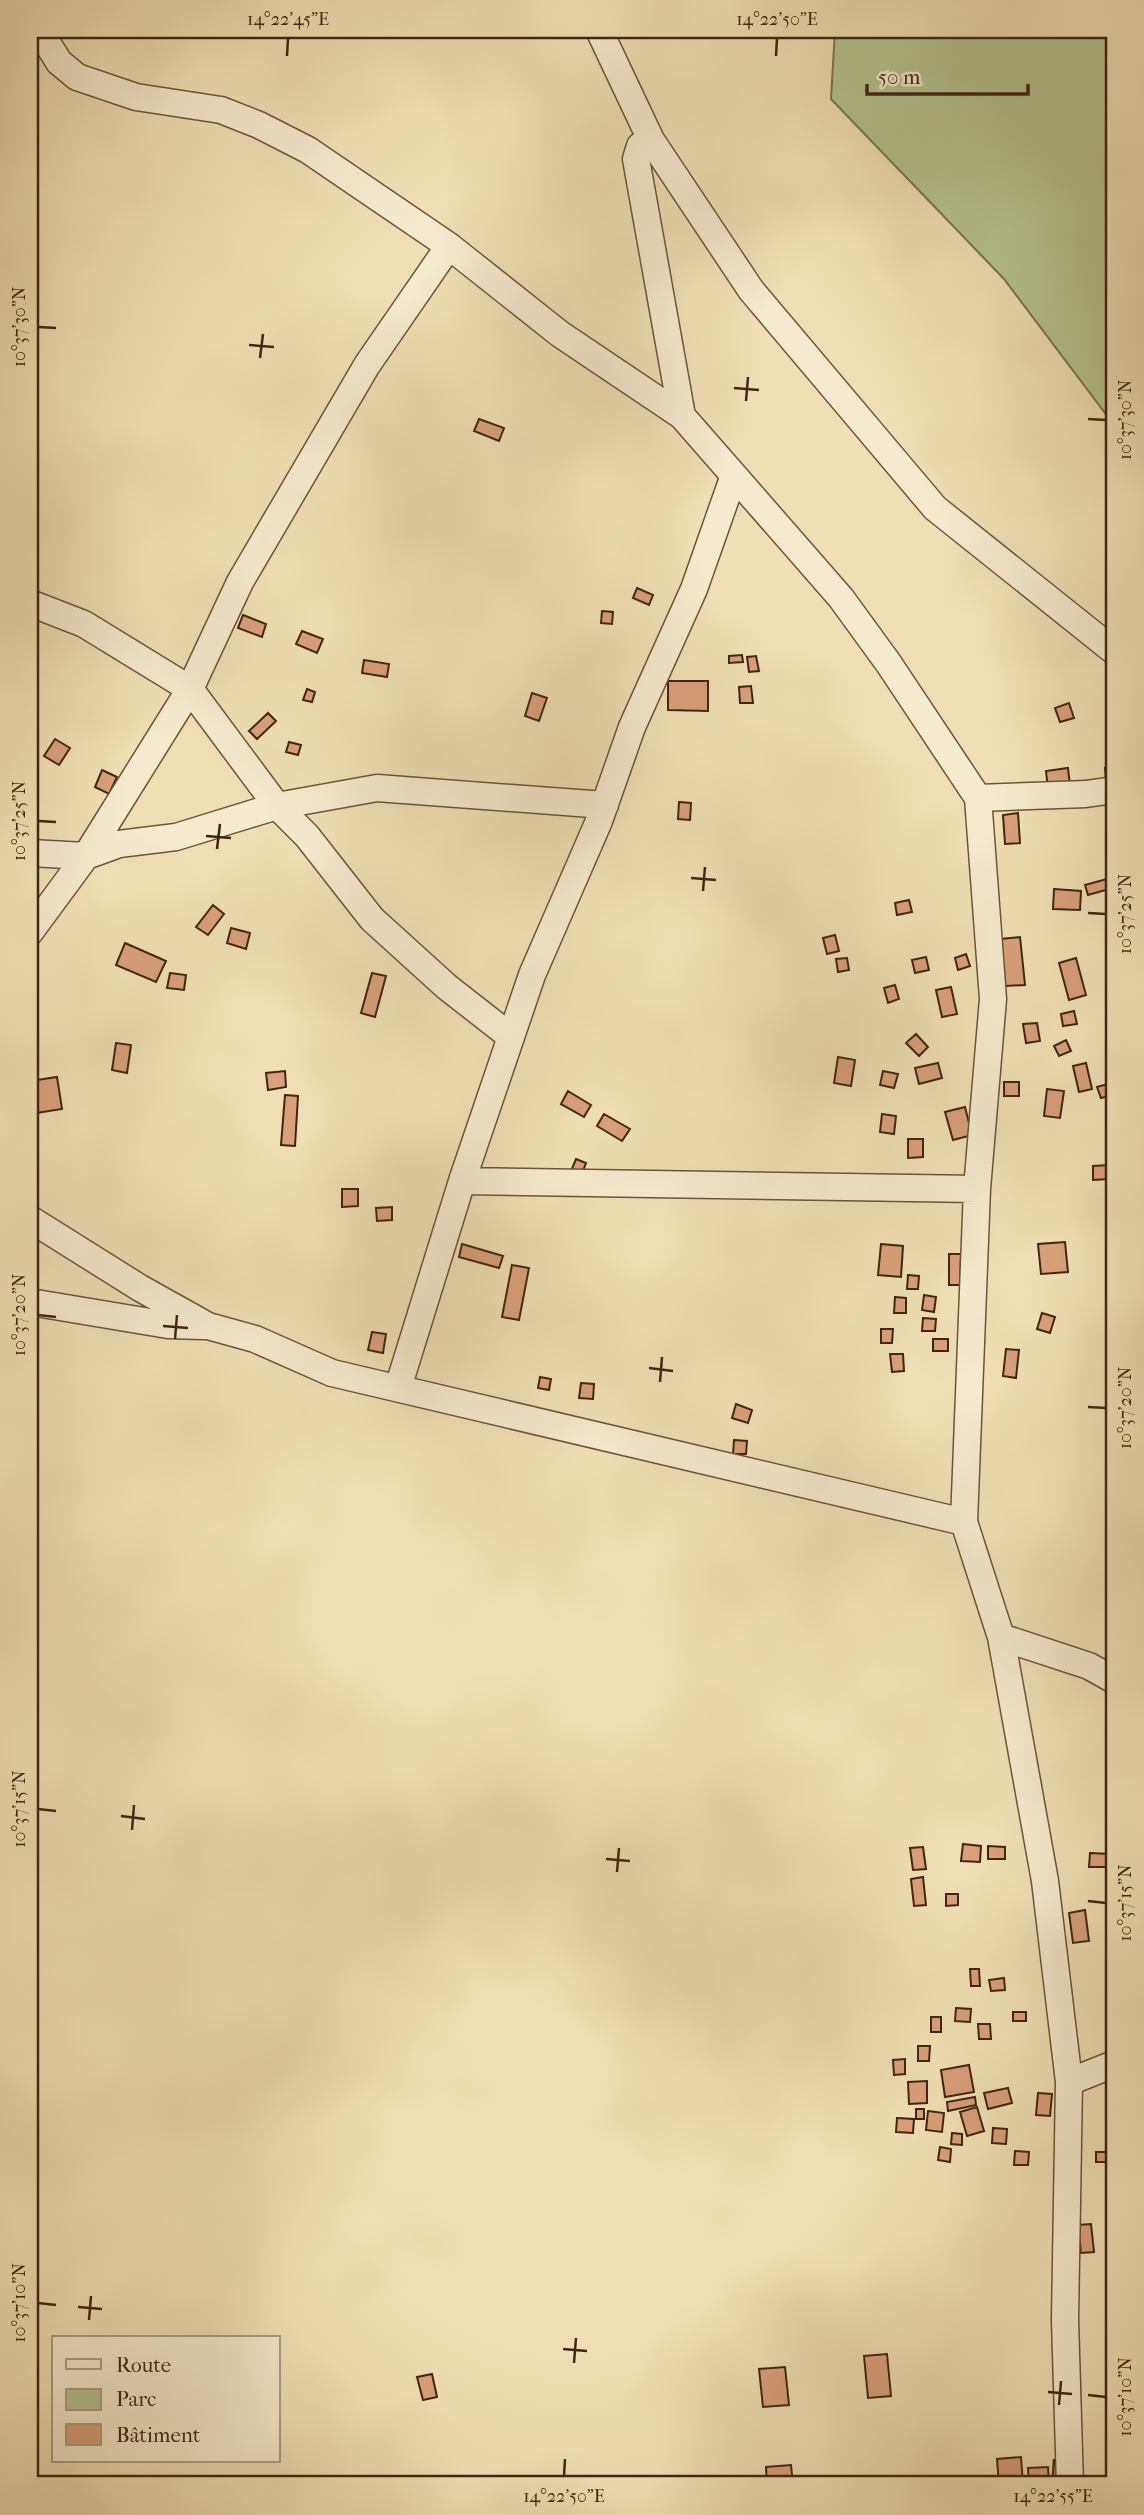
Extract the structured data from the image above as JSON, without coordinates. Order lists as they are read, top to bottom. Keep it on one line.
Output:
{"legend":["Route","Parc","Bâtiment"],"scale_bar":"50 m","coordinates":["14°22'45\"E","14°22'50\"E","10°37'30\"N","10°37'25\"N","10°37'20\"N","10°37'15\"N","10°37'10\"N","14°22'55\"E"]}
